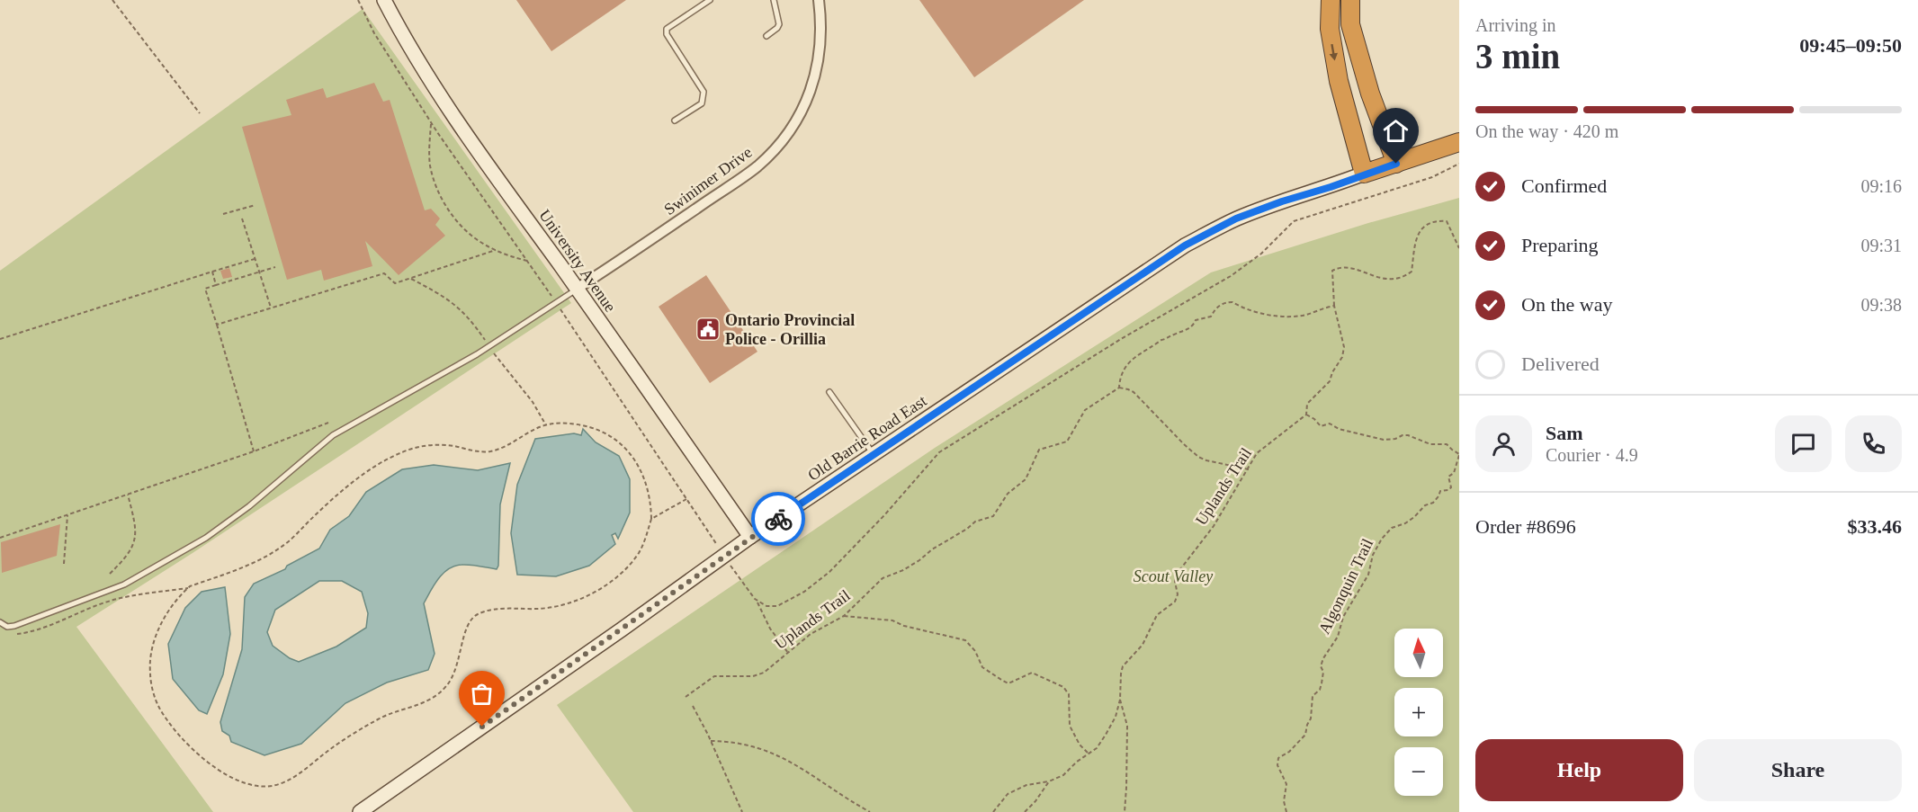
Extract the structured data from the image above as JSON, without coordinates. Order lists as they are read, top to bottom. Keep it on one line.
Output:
{"streets":{"main road":["University Avenue","Old Barrie Road East"],"street":["Swinimer Drive"],"path":["Uplands Trail","Algonquin Trail"]},"crossings":[["Swinimer Drive","University Avenue"],["University Avenue","Old Barrie Road East"]],"parks":["Scout Valley"],"places":{"public building":["Ontario Provincial Police - Orillia"]},"north":"top","page":{"heading":["3 min","Arriving in","09:45–09:50"],"panel":["Sam","Courier · 4.9","Order #8696","$33.46"],"bar":"On the way · 420 m","list":[["Confirmed","09:16"],["Preparing","09:31"],["On the way","09:38"],"Delivered"],"map_buttons":["+","−"],"buttons":["Help","Share"]}}
